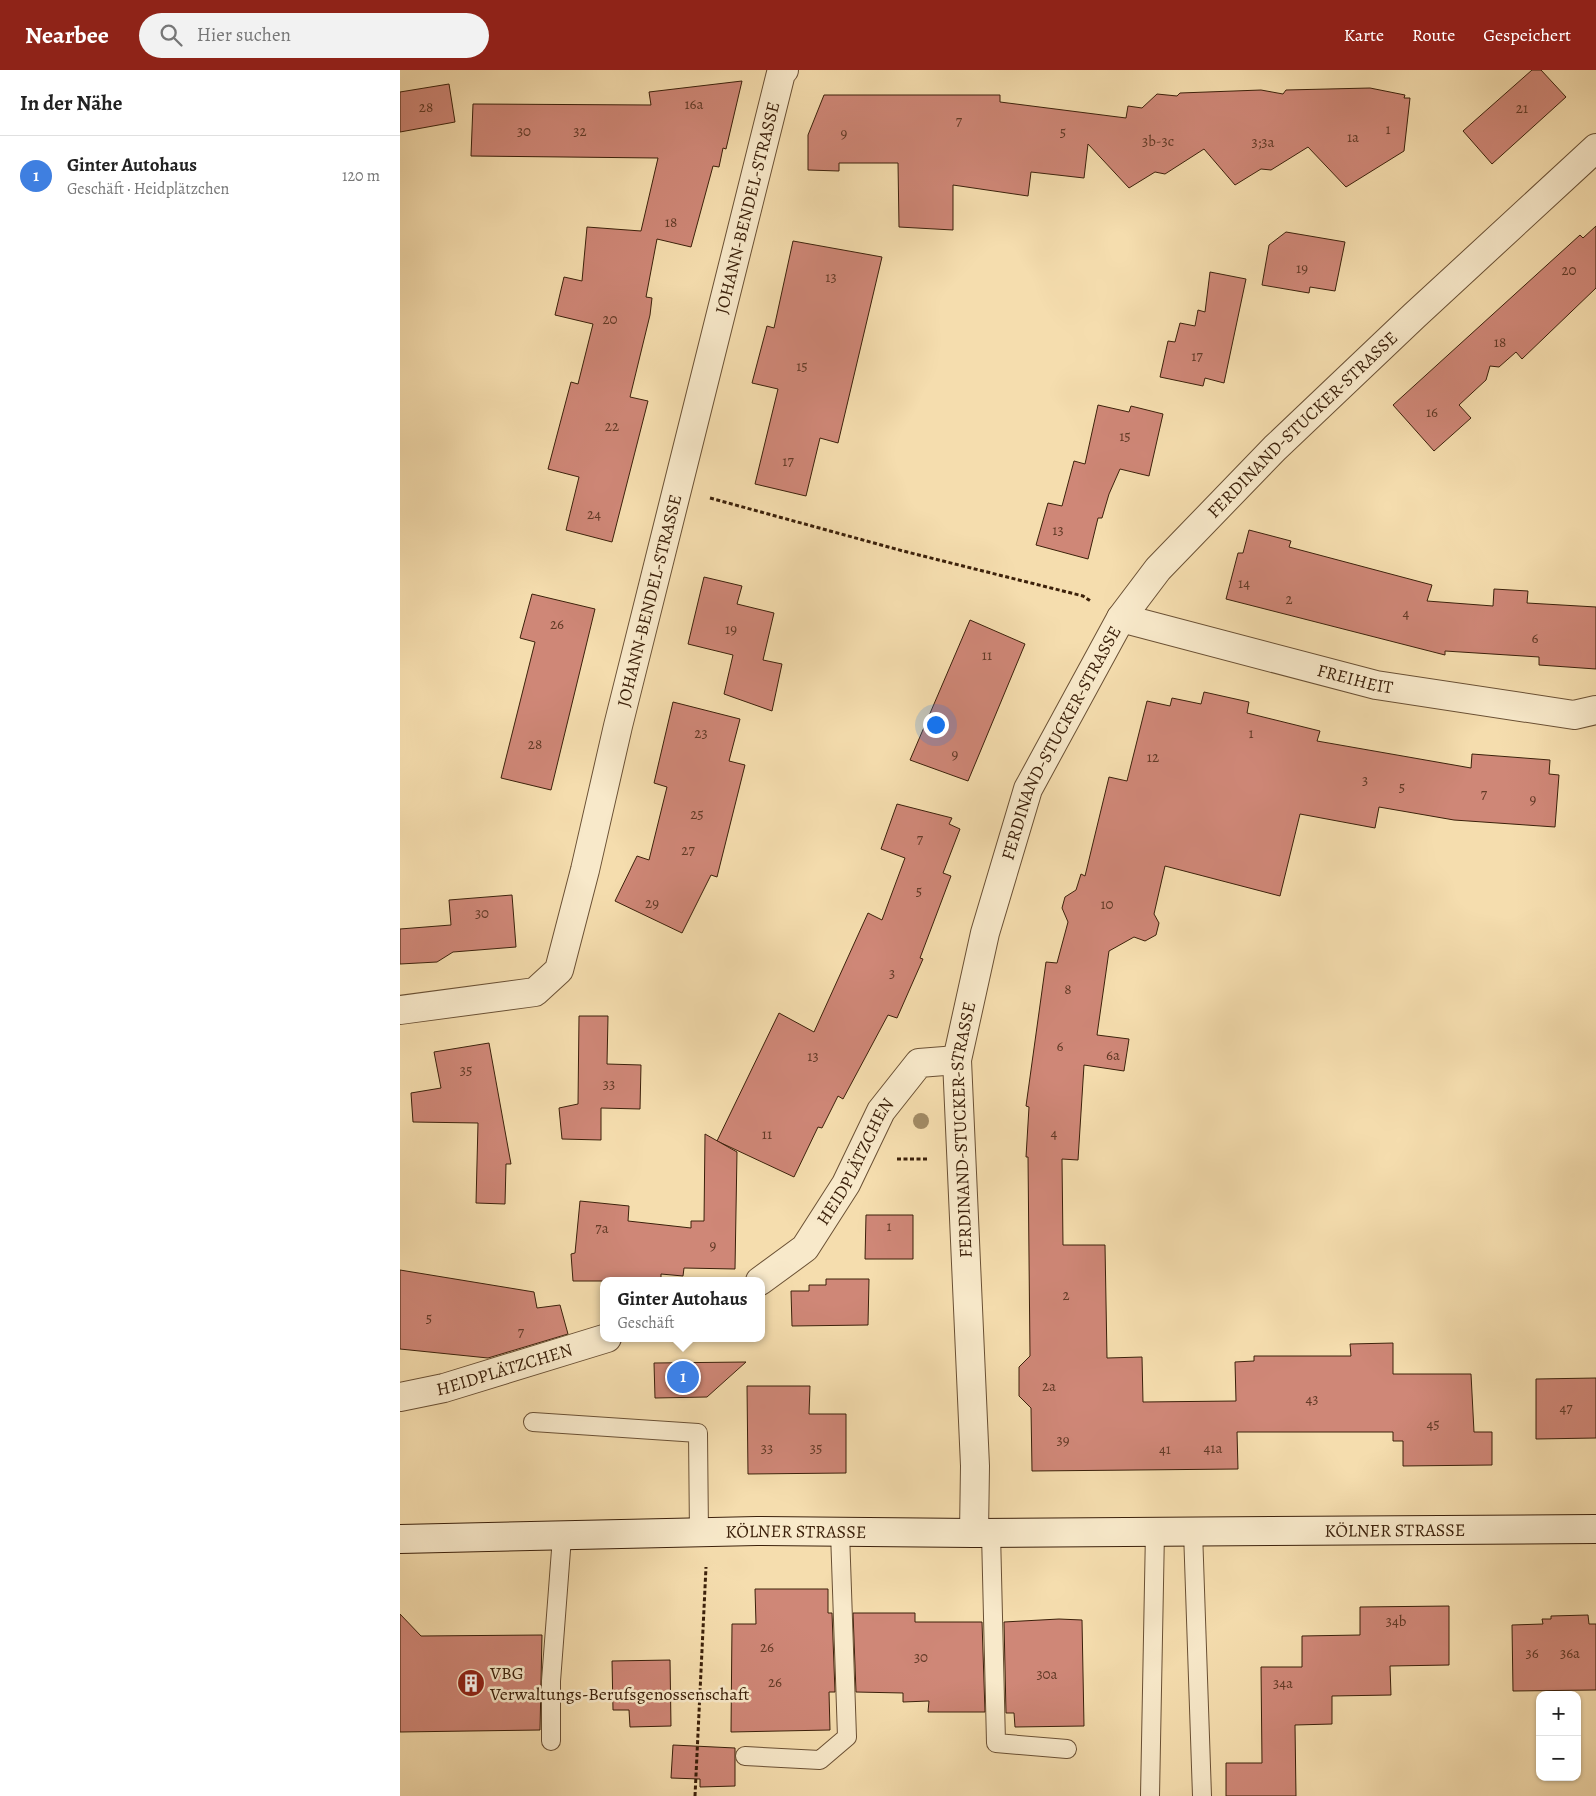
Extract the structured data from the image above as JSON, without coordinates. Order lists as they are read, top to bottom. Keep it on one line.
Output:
{"streets":{"street":["JOHANN-BENDEL-STRASSE","FERDINAND-STUCKER-STRASSE","FREIHEIT","HEIDPLÄTZCHEN","KÖLNER STRASSE"]},"crossings":[["FERDINAND-STUCKER-STRASSE","FREIHEIT"],["FERDINAND-STUCKER-STRASSE","HEIDPLÄTZCHEN"],["FERDINAND-STUCKER-STRASSE","KÖLNER STRASSE"]],"places":{"building":["VBG Verwaltungs-Berufsgenossenschaft"]},"house_numbers":["16a","28","21","7","1","30","32","5","9","1a","3b-3c","3;3a","18","19","20","13","20","18","17","15","16","22","15","17","24","13","14","2","4","26","19","6","11","23","1","28","9","12","3","5","7","9","25","7","27","5","29","10","30","3","8","6","6a","13","35","33","4","11","1","7a","9","2","5","7","2a","43","47","45","39","33","35","41a","41","34b","26","36","36a","30","30a","26","34a"],"page":{"header":"Nearbee","search":"Hier suchen","nav":["Karte","Route","Gespeichert"],"heading":"In der Nähe","list":[{"mark":"1","name":"Ginter Autohaus","note":"Geschäft · Heidplätzchen","value":"120 m"}],"popup":["Ginter Autohaus","Geschäft"],"pins":"1","map_buttons":["+","−"]}}
